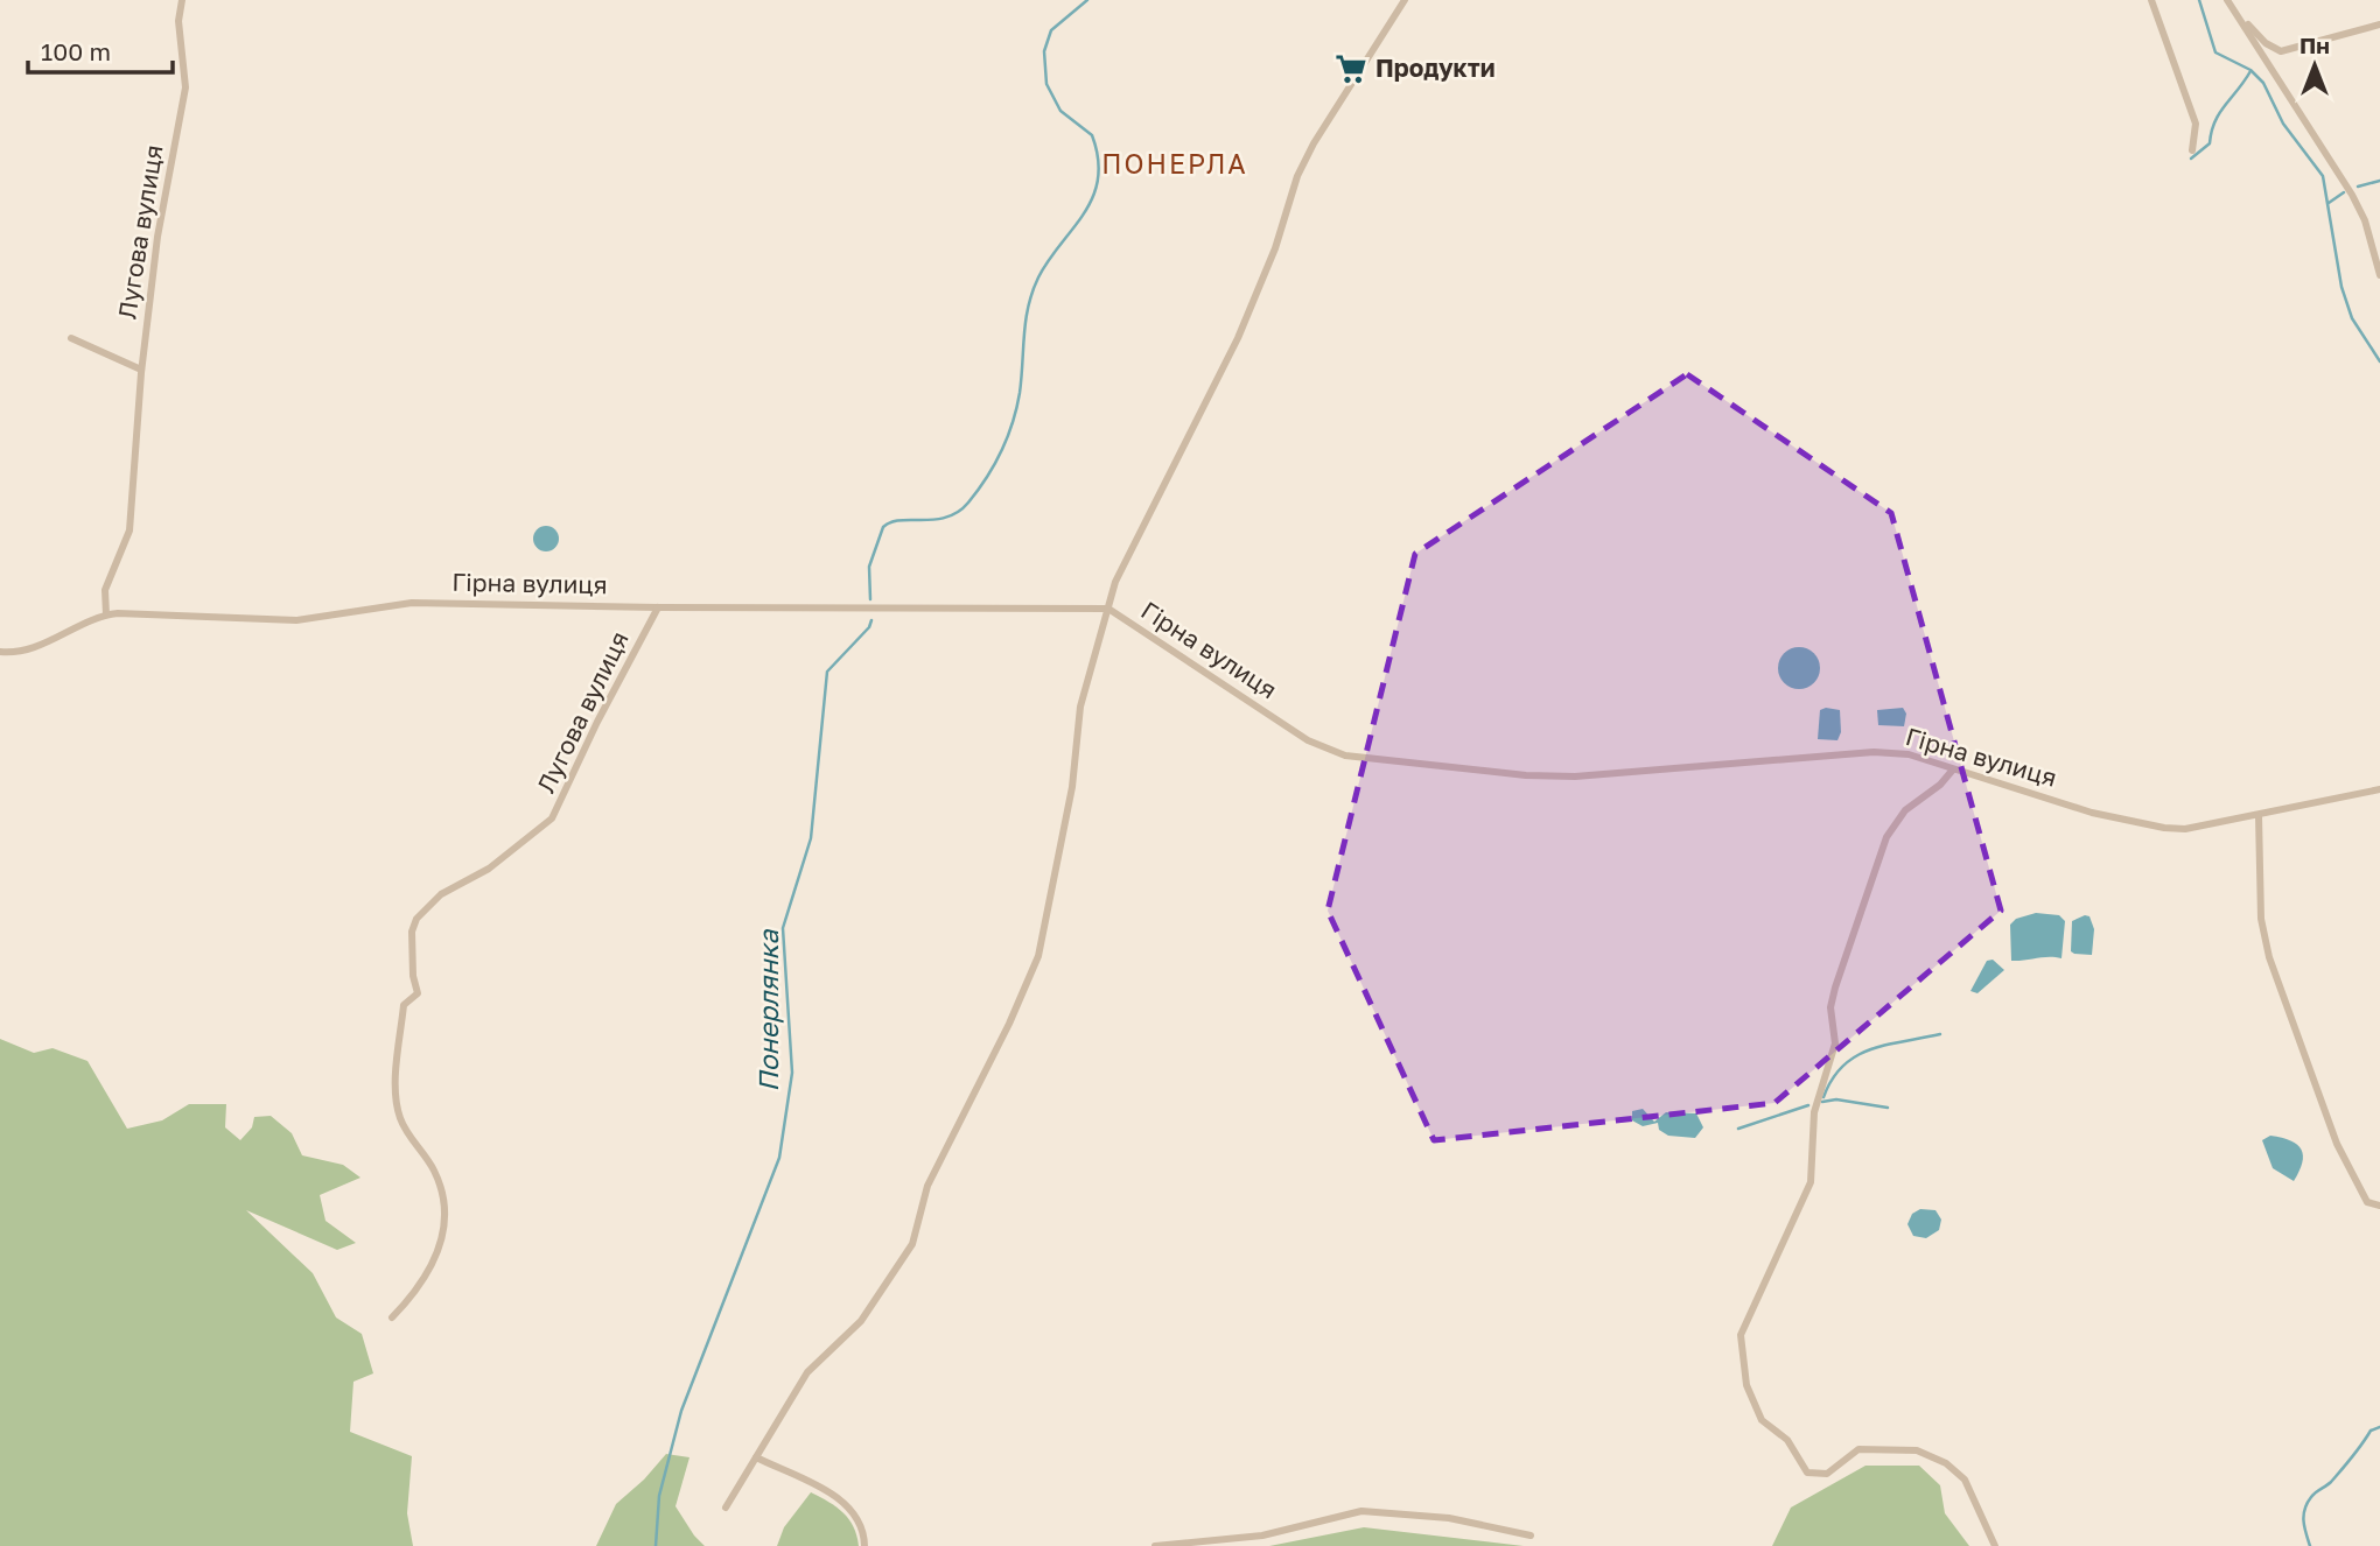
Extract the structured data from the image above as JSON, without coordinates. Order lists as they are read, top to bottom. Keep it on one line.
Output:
{"streets":{"street":["Лугова вулиця","Гірна вулиця"]},"crossings":[["Лугова вулиця","Гірна вулиця"]],"districts":["ПОНЕРЛА"],"water":["Понерлянка"],"places":{"supermarket":["Продукти"]},"scale_bar":"100 m","north":"top"}
